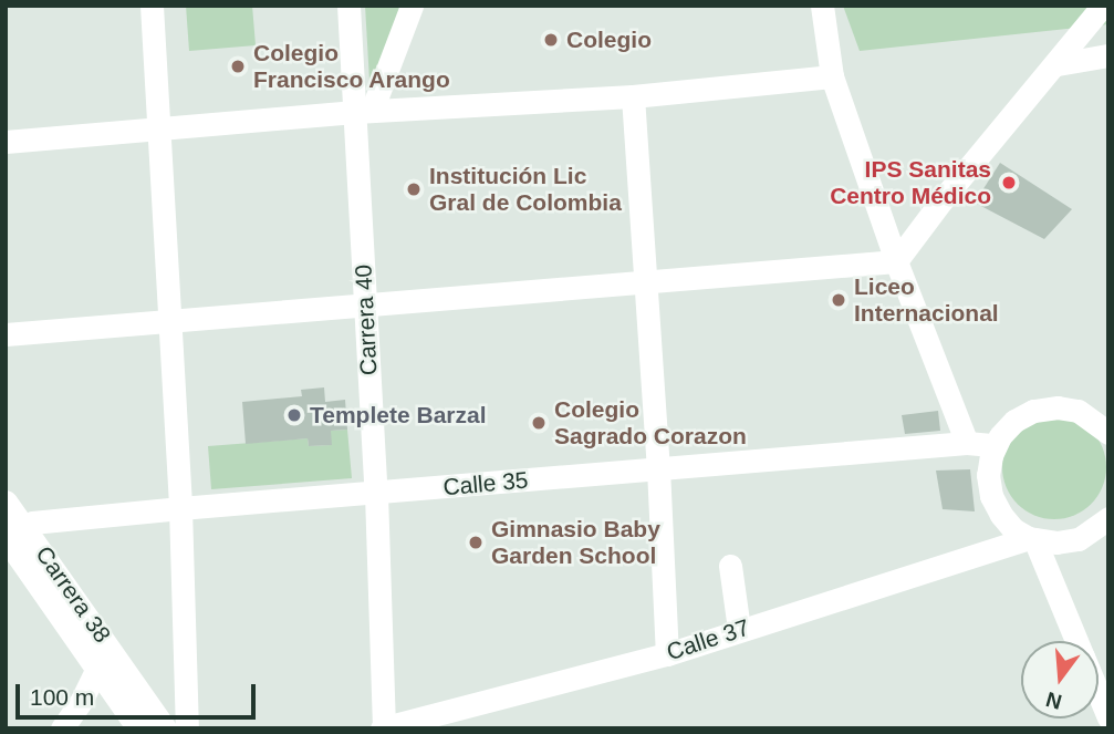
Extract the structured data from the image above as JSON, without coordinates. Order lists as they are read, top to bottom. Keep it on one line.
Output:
{"streets":{"street":["Carrera 40","Calle 35","Carrera 38","Calle 37"]},"crossings":[["Carrera 40","Calle 35"],["Carrera 40","Calle 37"],["Calle 35","Carrera 38"]],"places":["Colegio","Colegio Francisco Arango","IPS Sanitas Centro Médico","Institución Lic Gral de Colombia","Liceo Internacional","Templete Barzal","Colegio Sagrado Corazon","Gimnasio Baby Garden School"],"scale_bar":"100 m","north":"bottom"}
